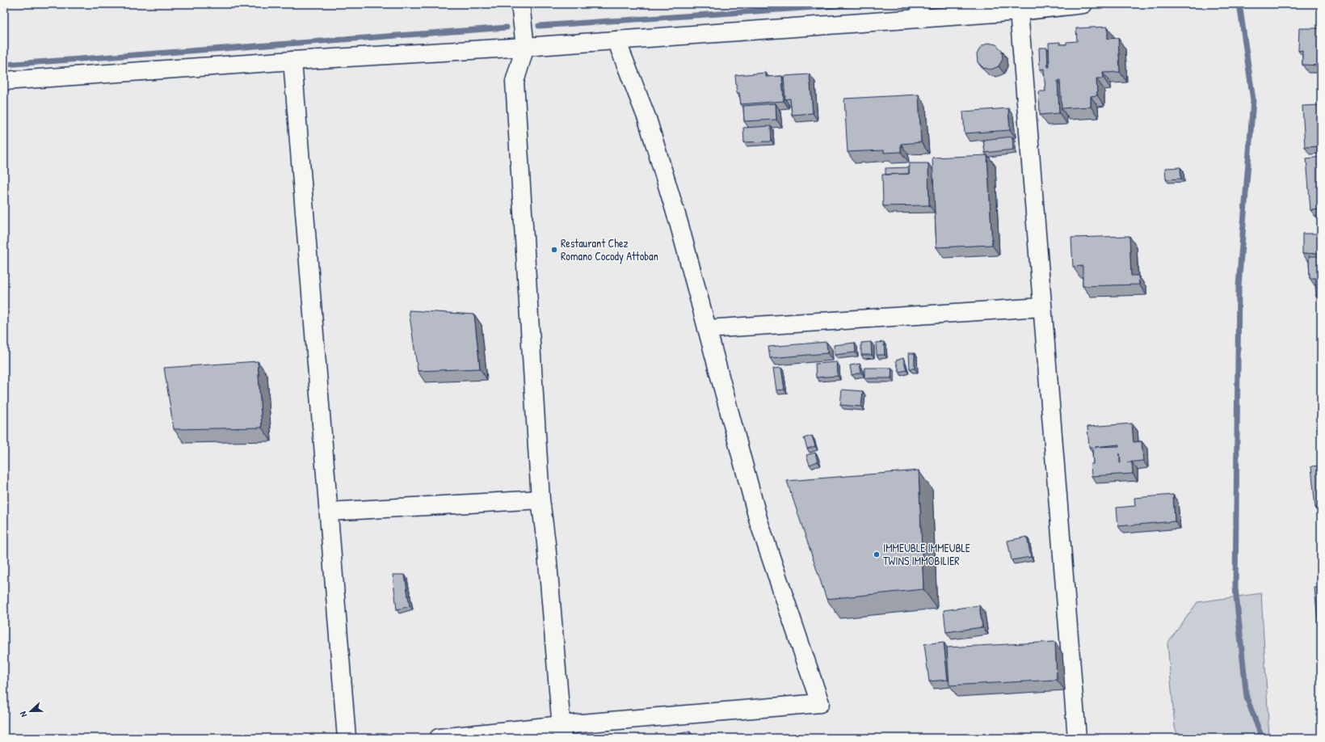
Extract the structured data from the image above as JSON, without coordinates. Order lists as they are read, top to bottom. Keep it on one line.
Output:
{"places":["Restaurant Chez Romano Cocody Attoban","IMMEUBLE IMMEUBLE TWINS IMMOBILIER"],"north":"left"}
